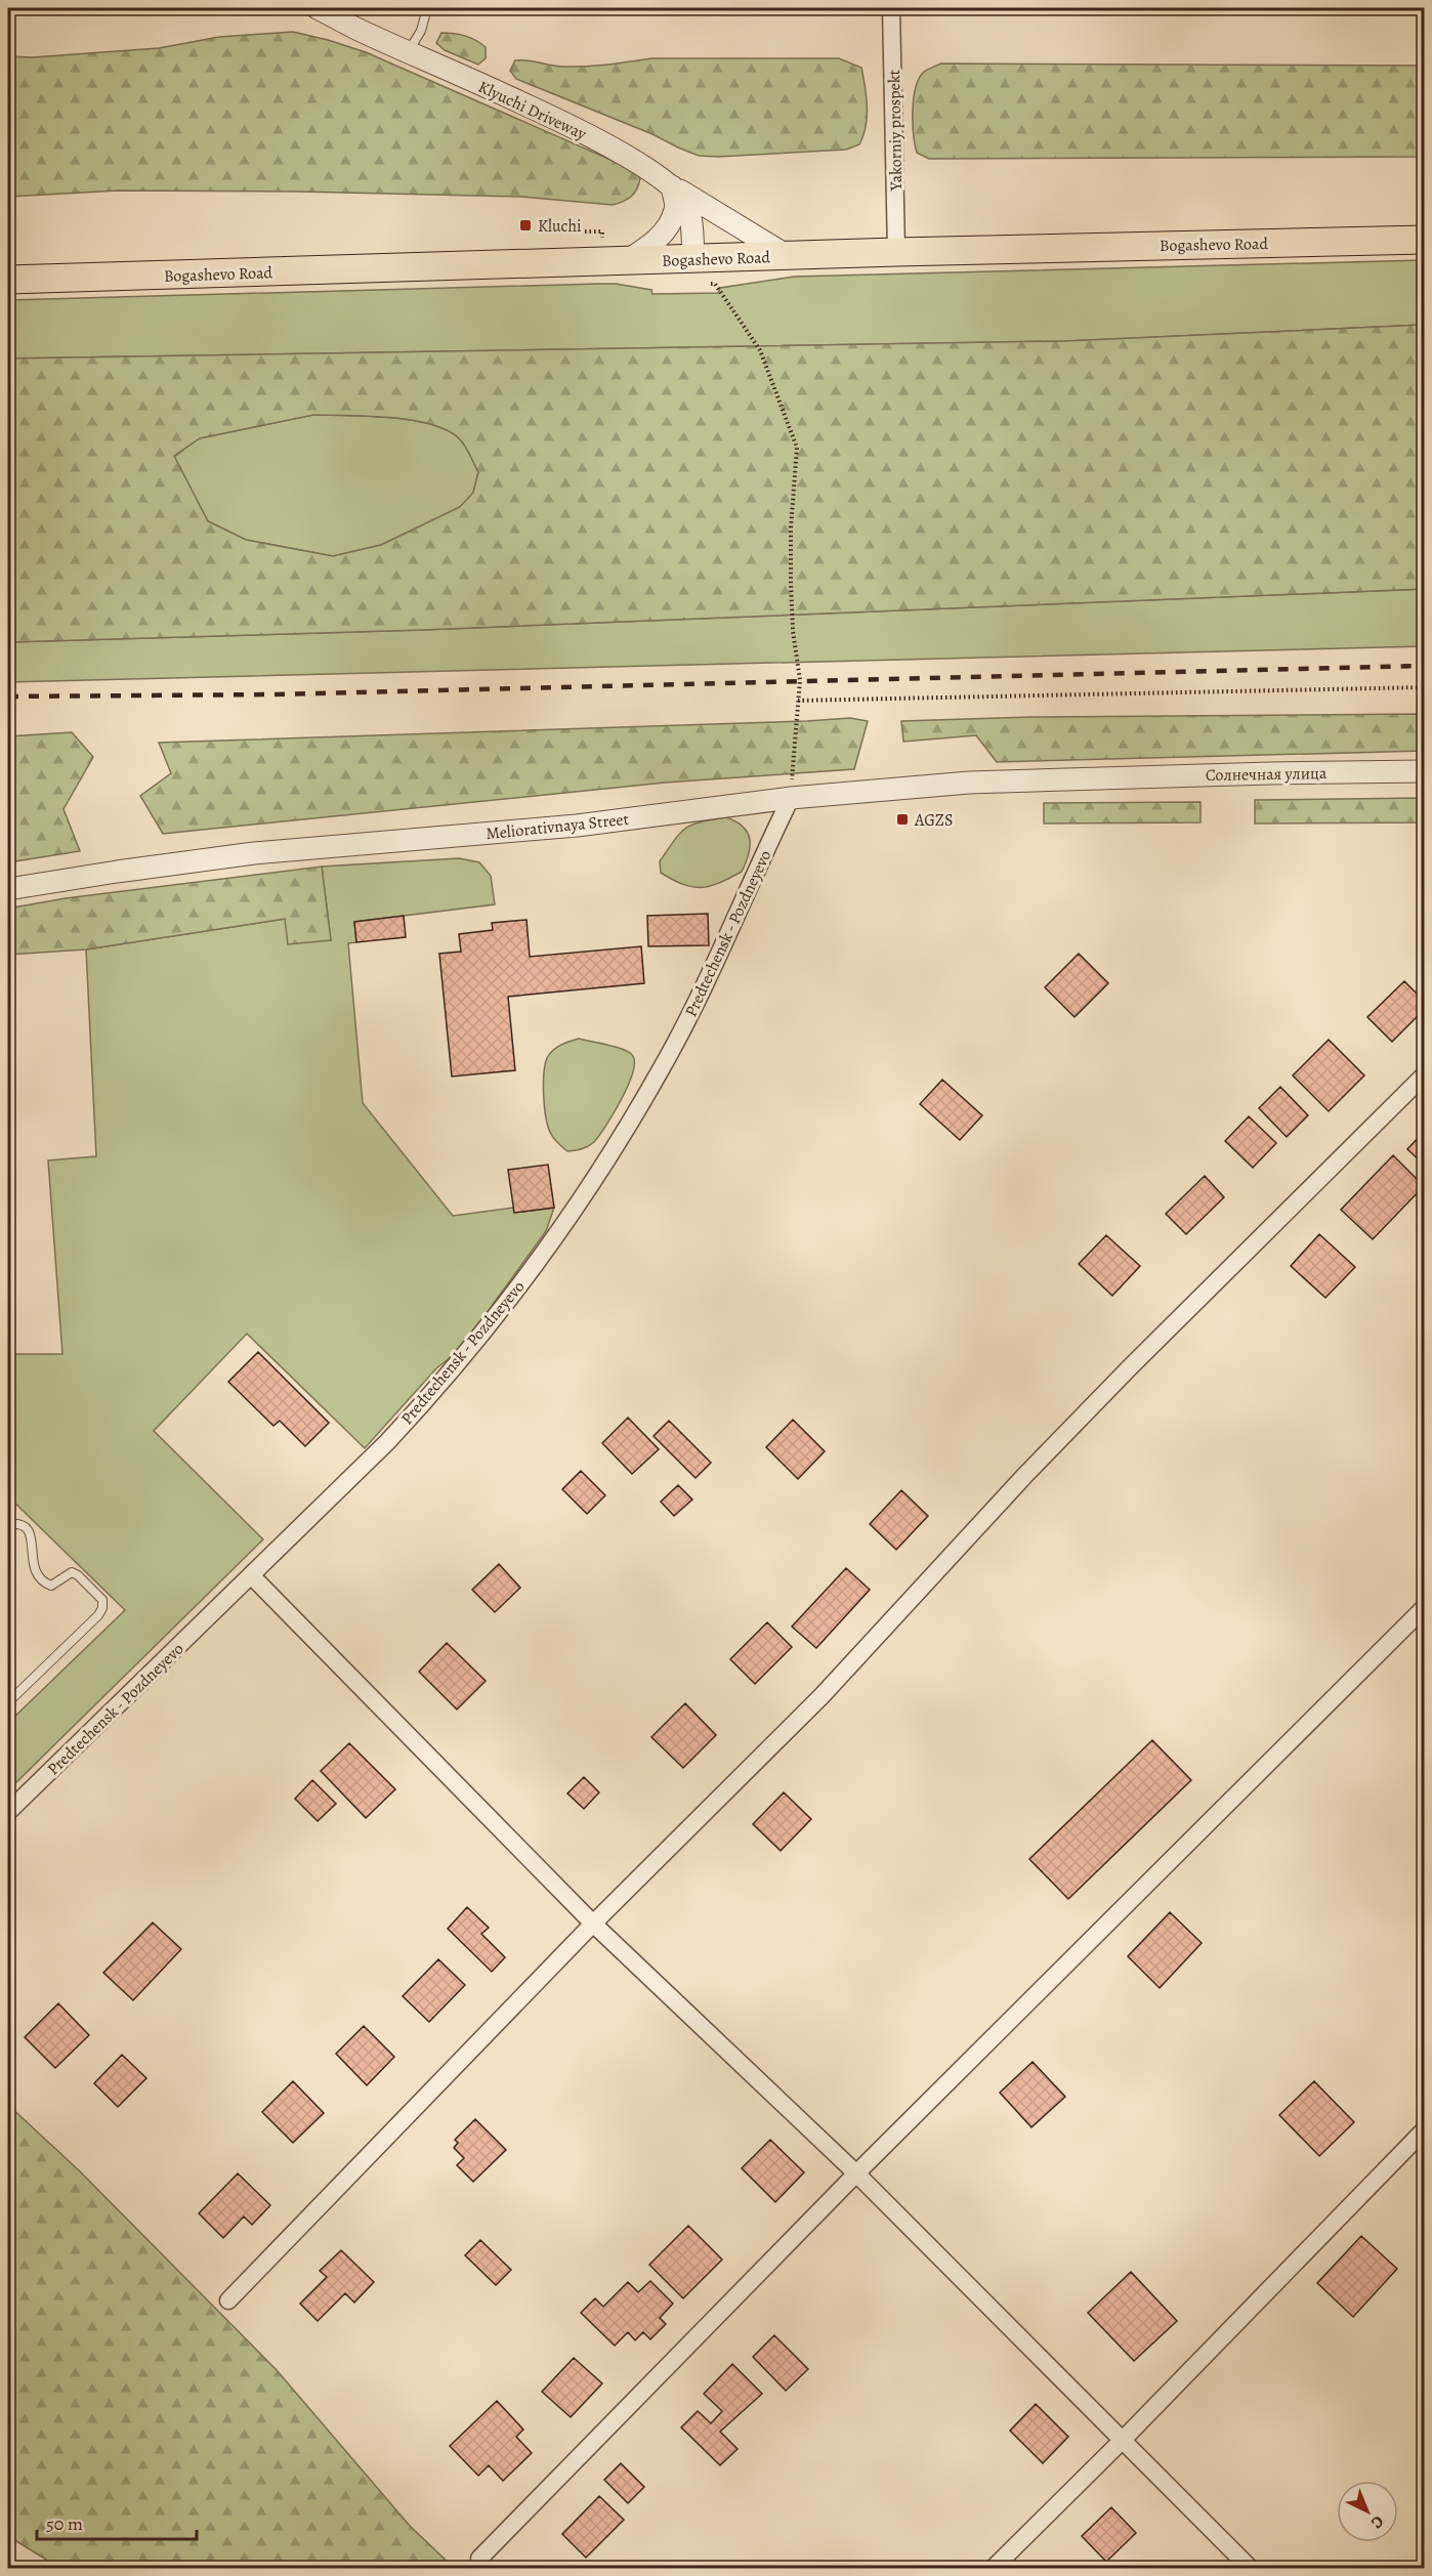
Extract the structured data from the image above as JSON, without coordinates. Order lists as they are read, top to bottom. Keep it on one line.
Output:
{"streets":{"main road":["Bogashevo Road"],"street":["Klyuchi Driveway","Yakorniy prospekt","Солнечная улица","Meliorativnaya Street","Predtechensk - Pozdneyevo"]},"crossings":[["Klyuchi Driveway","Bogashevo Road"],["Yakorniy prospekt","Bogashevo Road"],["Солнечная улица","Meliorativnaya Street"],["Meliorativnaya Street","Predtechensk - Pozdneyevo"]],"places":{"transit":["Kluchi","AGZS"]},"scale_bar":"50 m","north":"bottom right"}
